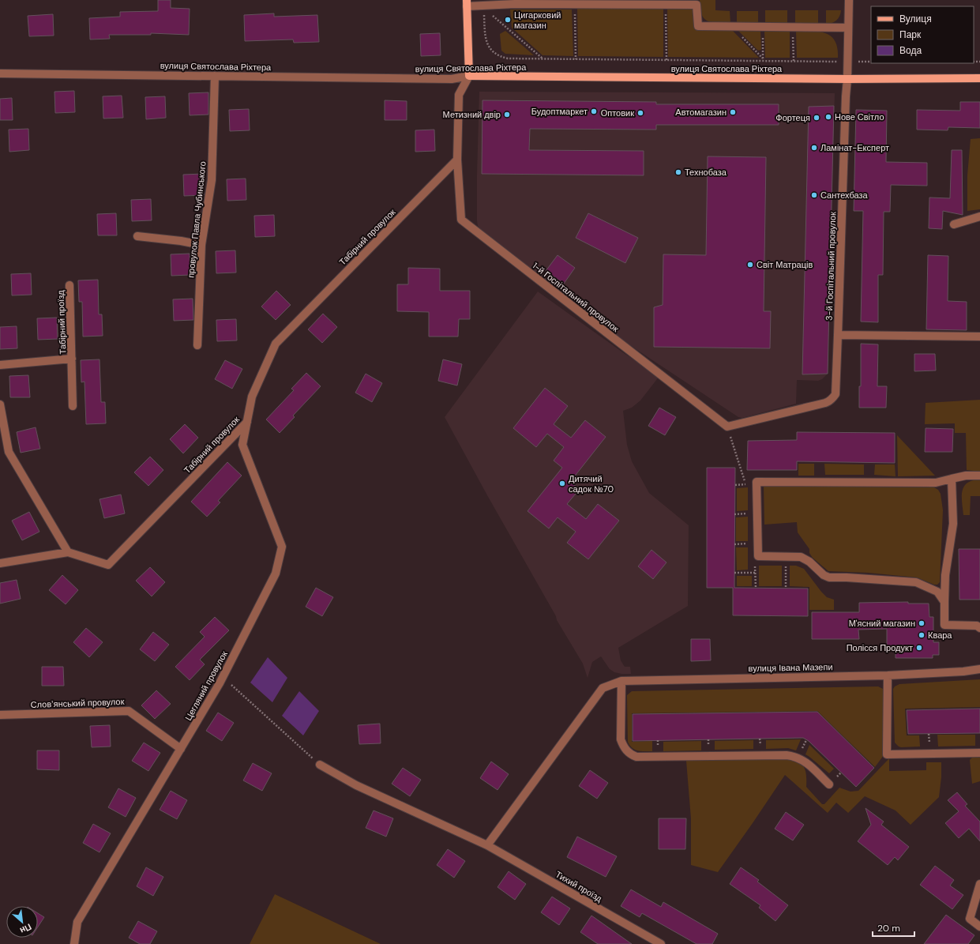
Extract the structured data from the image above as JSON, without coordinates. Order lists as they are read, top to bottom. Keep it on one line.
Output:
{"streets":{"main road":["вулиця Святослава Ріхтера"],"street":["провулок Павла Чубинського","Табірний провулок","3-й Госпітальний провулок","1-й Госпітальний провулок","Табірний проїзд","вулиця Івана Мазепи","Цегляний провулок","Словʼянський провулок","Тихий проїзд"]},"crossings":[["вулиця Святослава Ріхтера","провулок Павла Чубинського"],["вулиця Святослава Ріхтера","3-й Госпітальний провулок"],["вулиця Святослава Ріхтера","1-й Госпітальний провулок"],["Табірний провулок","1-й Госпітальний провулок"],["Табірний провулок","Цегляний провулок"],["3-й Госпітальний провулок","1-й Госпітальний провулок"],["вулиця Івана Мазепи","Тихий проїзд"],["Цегляний провулок","Словʼянський провулок"]],"places":["Цигарковий магазин","Будоптмаркет","Автомагазин","Оптовик","Метизний двір","Нове Світло","Фортеця","Ламінат-Експерт","Технобаза","Сантехбаза","Світ Матраців","Дитячий садок №70","М'ясний магазин","Квара","Полісся Продукт"],"legend":["Вулиця","Парк","Вода"],"scale_bar":"20 m","north":"bottom right"}
